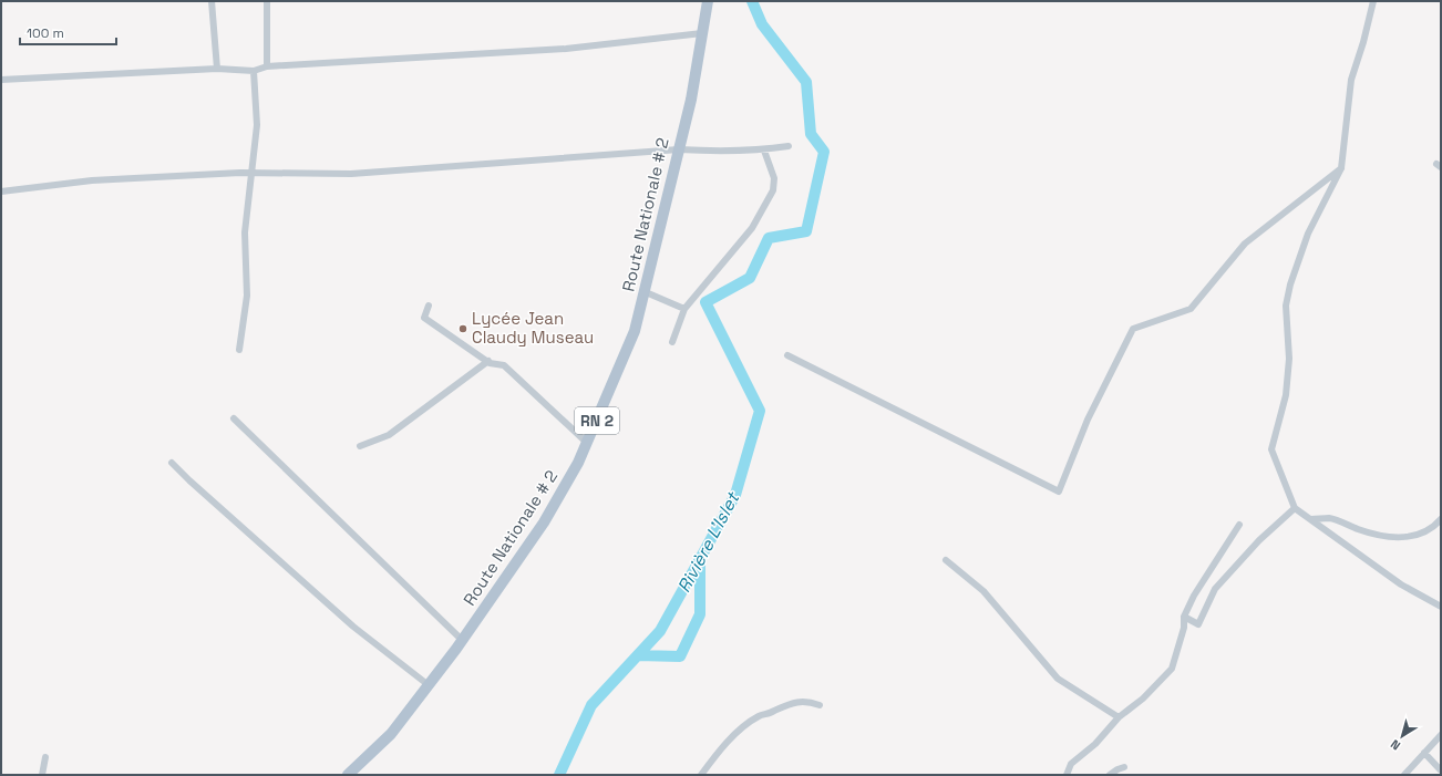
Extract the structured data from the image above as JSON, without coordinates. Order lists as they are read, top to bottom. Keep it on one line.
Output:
{"streets":{"main road":["Route Nationale # 2","RN 2"]},"water":["Rivière L'Islet"],"places":["Lycée Jean Claudy Museau"],"scale_bar":"100 m","north":"bottom left"}
